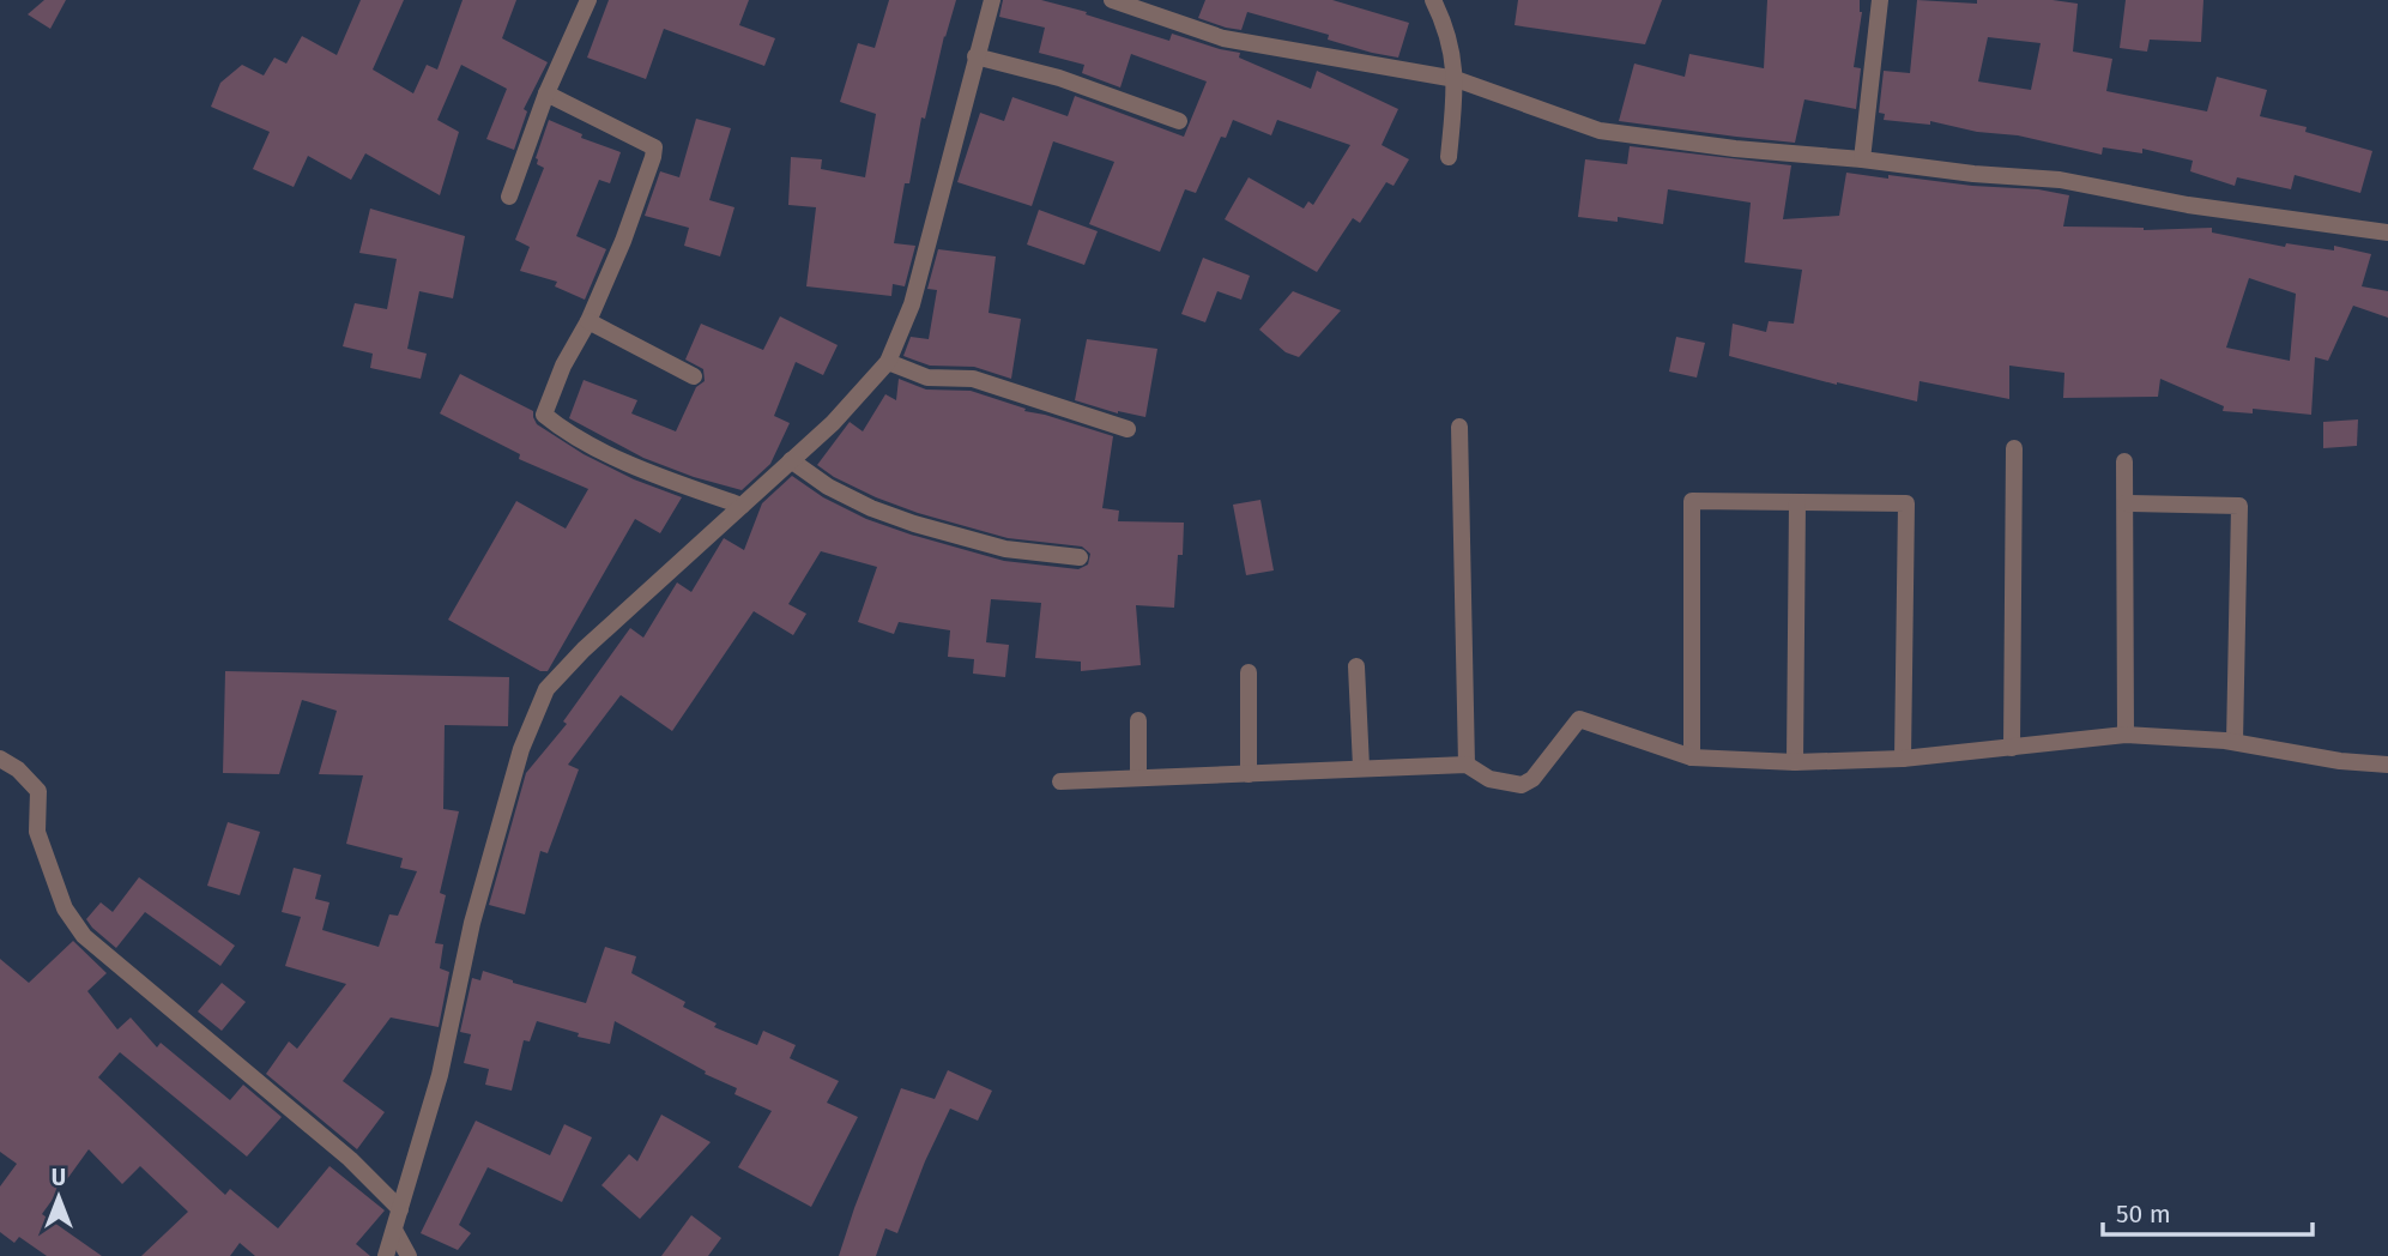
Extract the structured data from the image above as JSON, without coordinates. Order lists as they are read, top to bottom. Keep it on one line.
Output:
{"scale_bar":"50 m","north":"top"}
